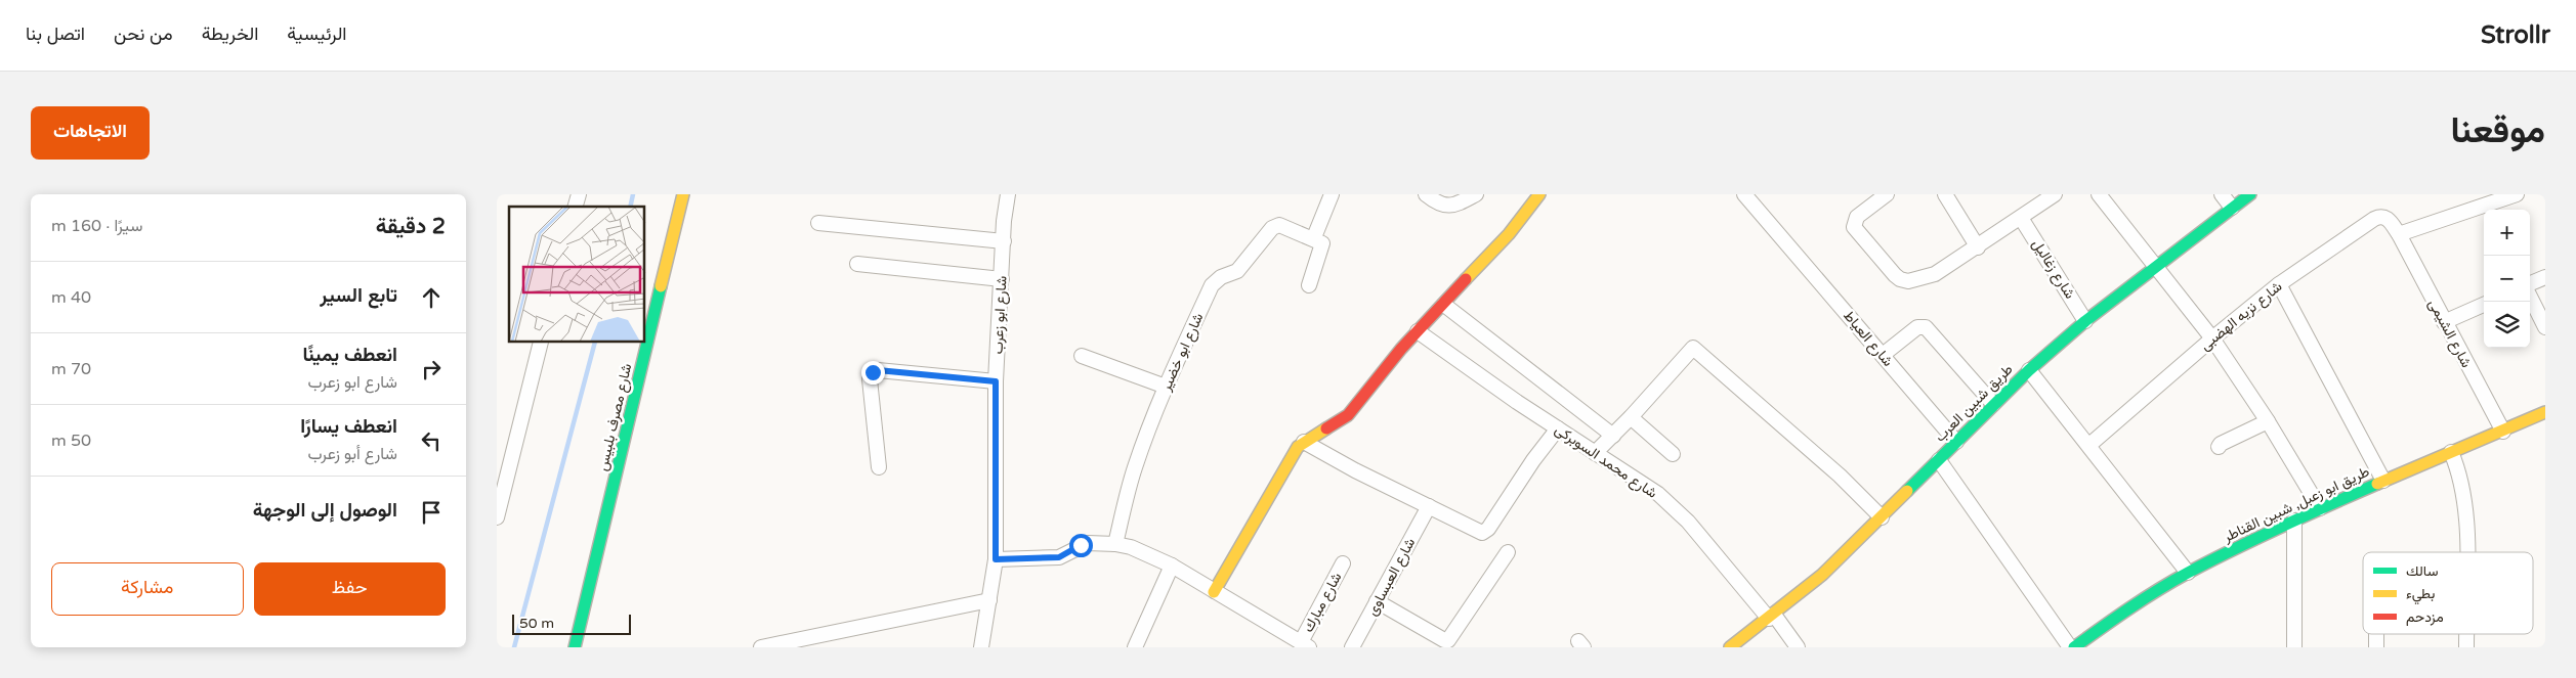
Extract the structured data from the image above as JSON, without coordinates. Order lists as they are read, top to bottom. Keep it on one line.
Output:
{"streets":{"street":["شارع زغاليل","شارع ابو زعرب","شارع نزيه الهضبى","شارع الشيمى","شارع العياط","شارع ابو خضير","طريق شبين العرب","شارع مصرف بلبيس","شارع محمد السوبركى","طريق ابو زعبل, شبين القناطر","شارع العبساوى","شارع مبارك"]},"crossings":[["شارع زغاليل","طريق شبين العرب"],["شارع نزيه الهضبى","شارع الشيمى"],["شارع الشيمى","طريق ابو زعبل, شبين القناطر"],["شارع العياط","طريق شبين العرب"],["طريق شبين العرب","شارع محمد السوبركى"]],"legend":["سالك","بطيء","مزدحم"],"scale_bar":"50 m","page":{"header":"Strollr","nav":["الرئيسية","الخريطة","من نحن","اتصل بنا"],"title":"موقعنا","buttons":["الاتجاهات",["حفظ","مشاركة"]],"heading":["2 دقيقة","سيرًا · 160 m"],"map_buttons":["+","−"],"list":[["تابع السير","40 m"],["انعطف يمينًا","شارع ابو زعرب","70 m"],["انعطف يسارًا","شارع أبو زعرب","50 m"],"الوصول إلى الوجهة"],"scale":"50 m"}}
